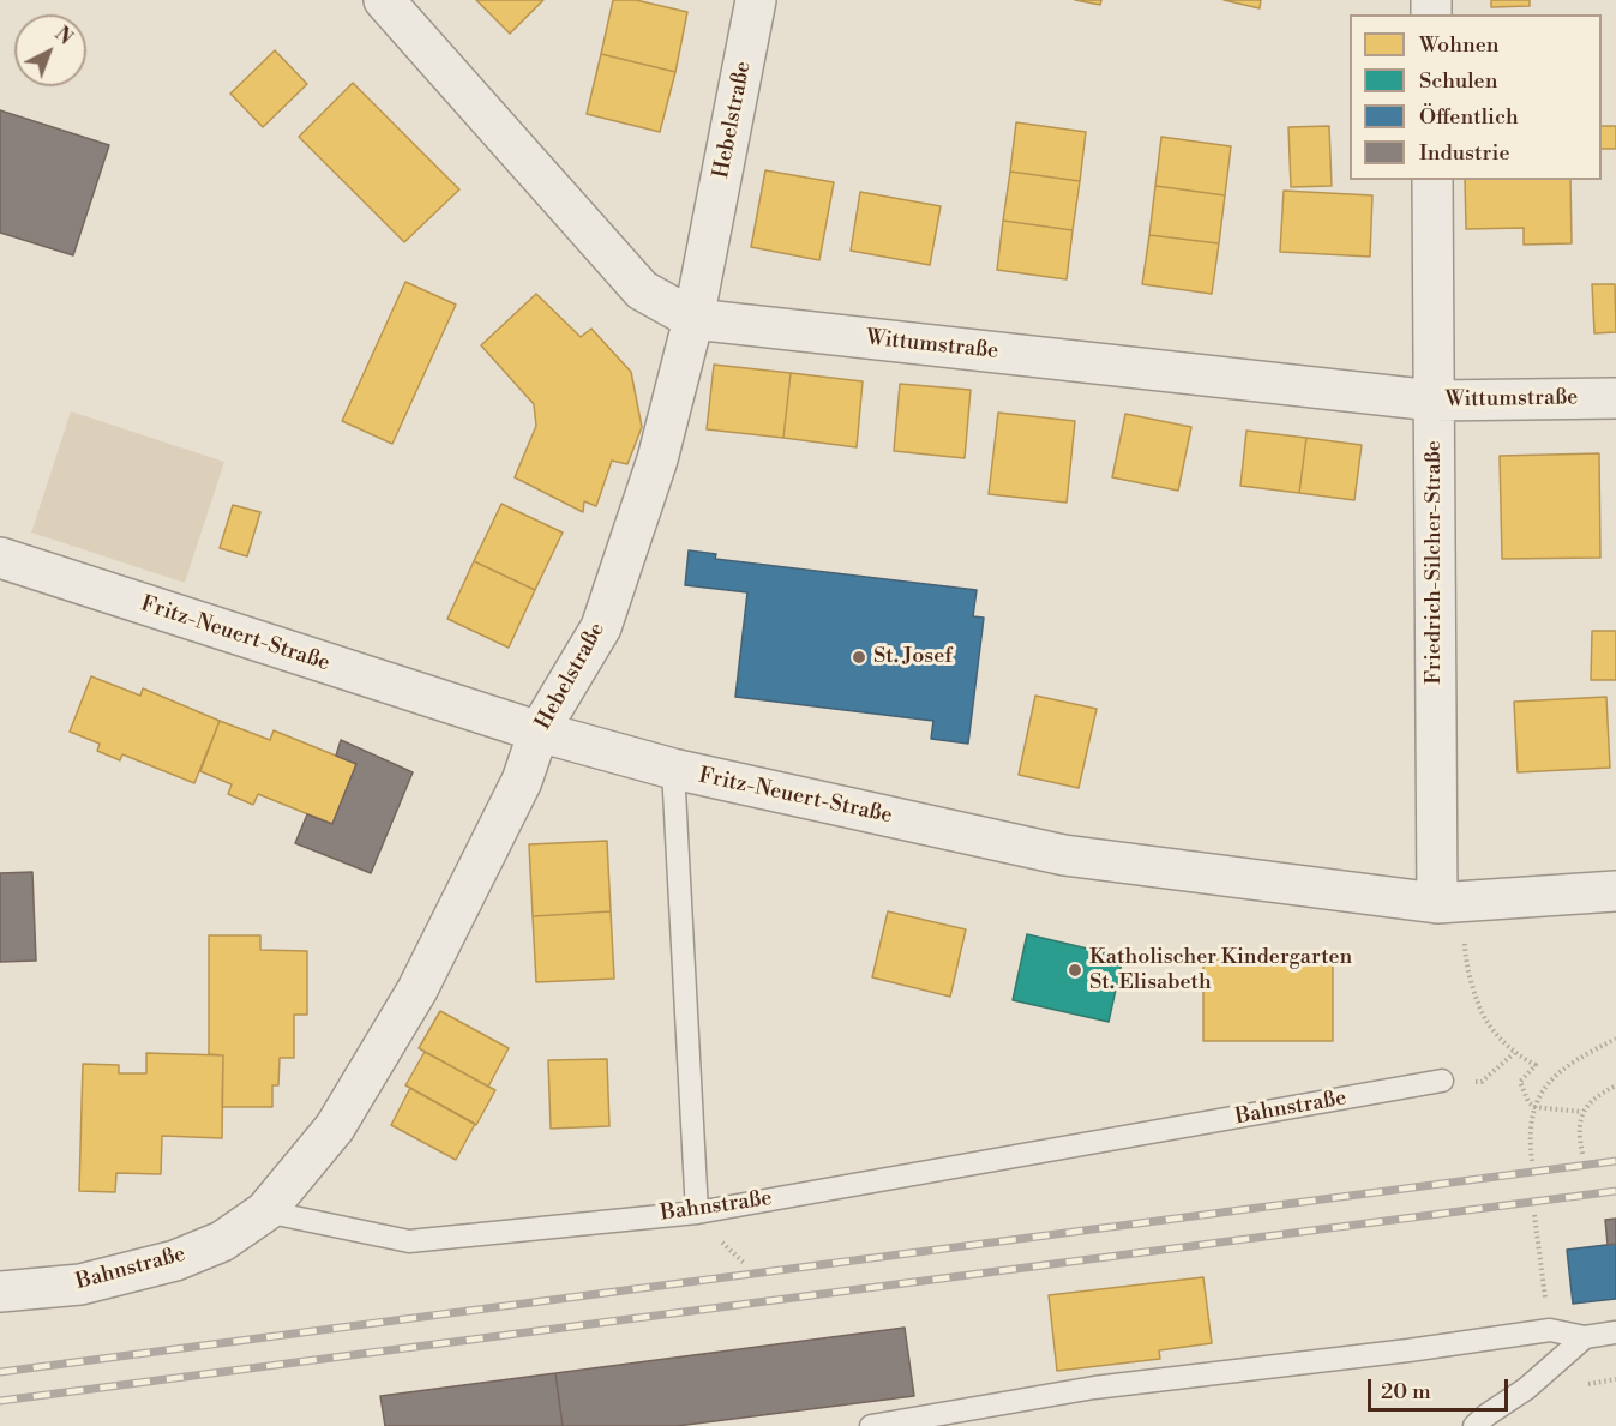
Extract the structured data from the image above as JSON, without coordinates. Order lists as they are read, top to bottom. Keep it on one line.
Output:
{"streets":{"street":["Hebelstraße","Wittumstraße","Friedrich-Silcher-Straße","Fritz-Neuert-Straße","Bahnstraße"]},"crossings":[["Hebelstraße","Wittumstraße"],["Hebelstraße","Fritz-Neuert-Straße"],["Hebelstraße","Bahnstraße"],["Wittumstraße","Friedrich-Silcher-Straße"],["Friedrich-Silcher-Straße","Fritz-Neuert-Straße"]],"places":["St. Josef","Katholischer Kindergarten St. Elisabeth"],"legend":["Wohnen","Schulen","Öffentlich","Industrie"],"scale_bar":"20 m","north":"top right"}
